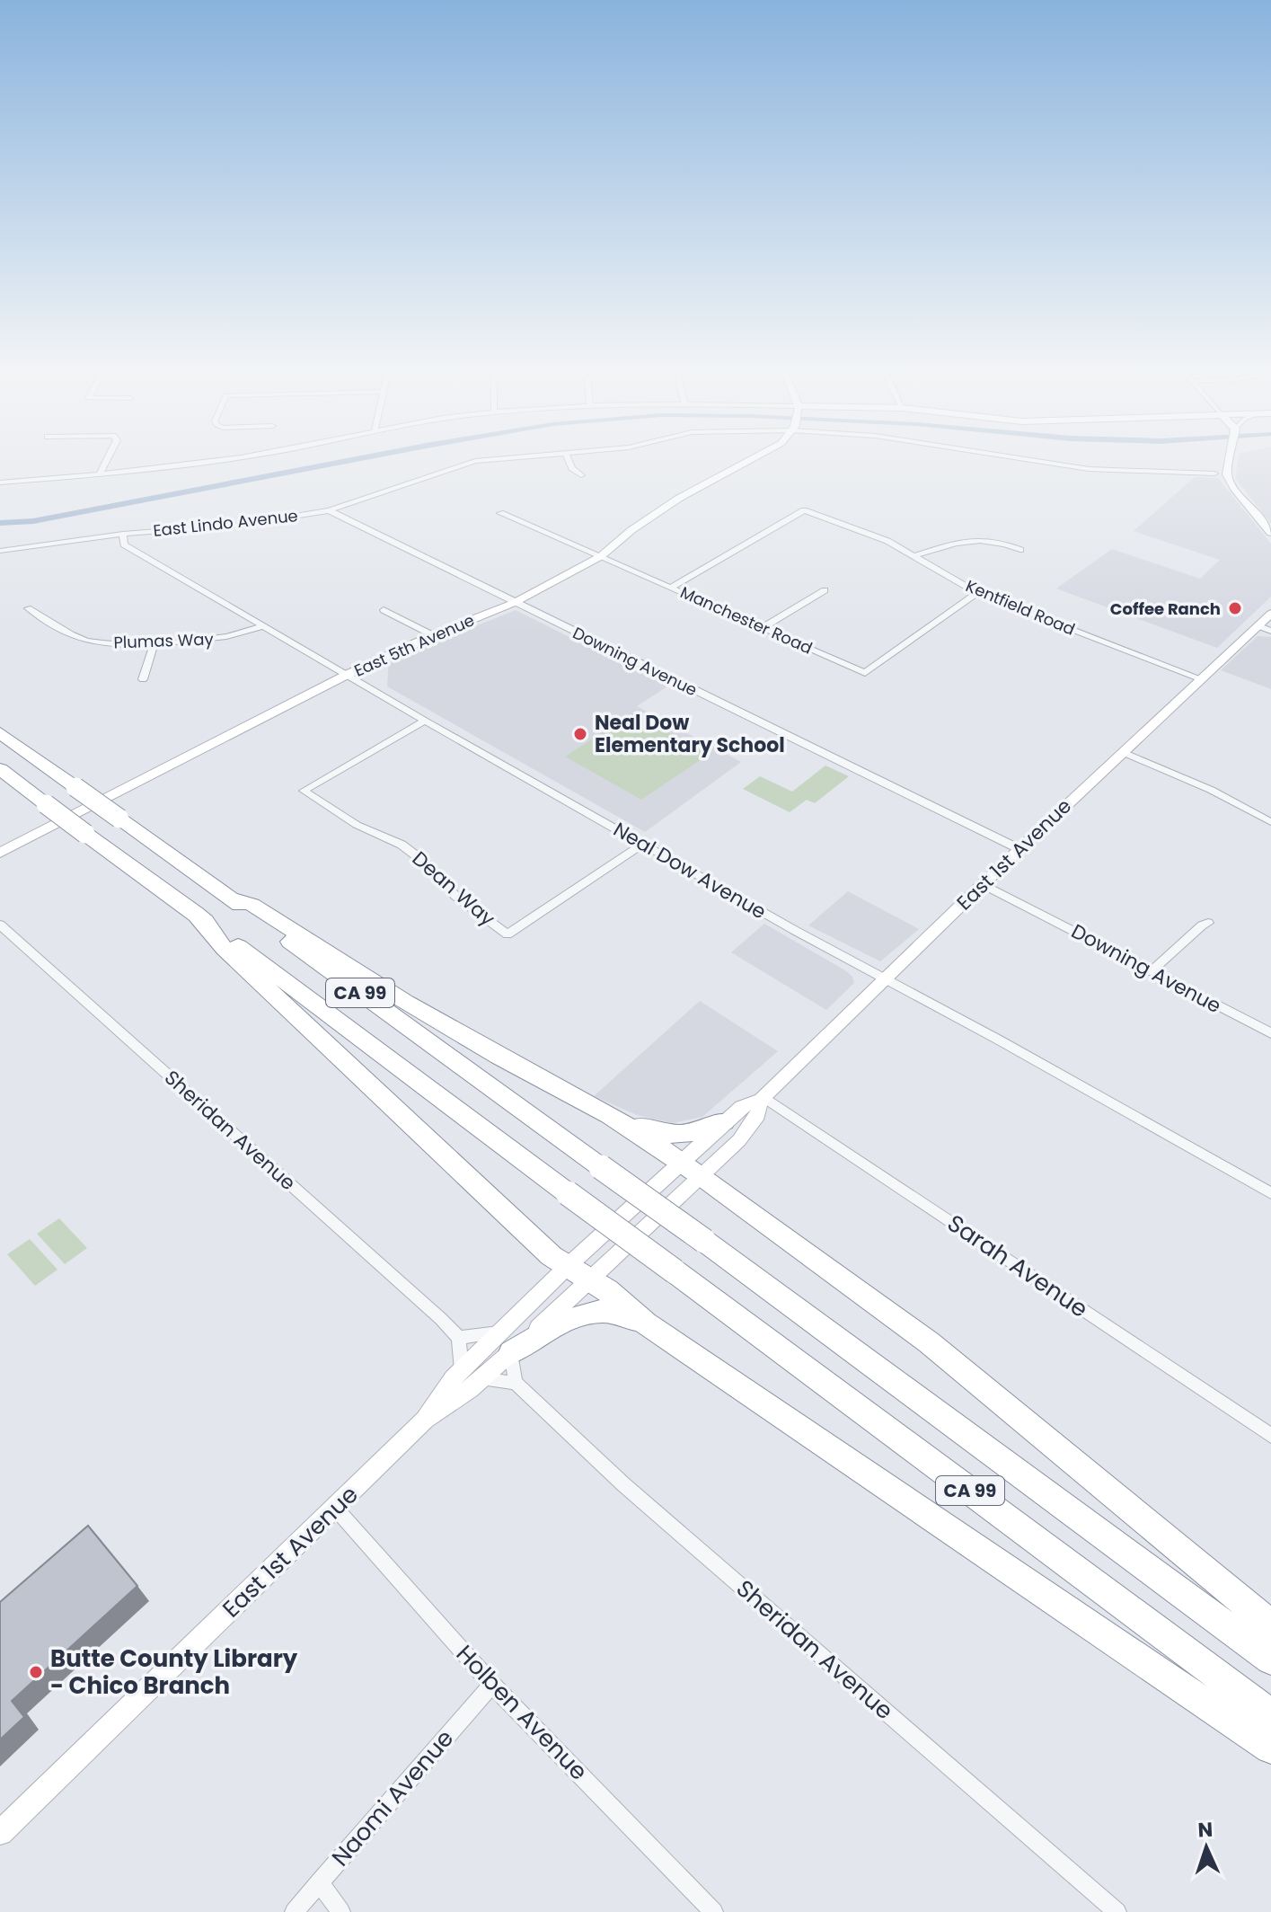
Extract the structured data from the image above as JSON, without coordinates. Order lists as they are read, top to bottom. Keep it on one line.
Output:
{"streets":{"highway":["CA 99"],"street":["East Lindo Avenue","Kentfield Road","Manchester Road","Plumas Way","East 5th Avenue","Downing Avenue","East 1st Avenue","Neal Dow Avenue","Dean Way","Sheridan Avenue","Sarah Avenue","Holben Avenue","Naomi Avenue"]},"crossings":[["East Lindo Avenue","Downing Avenue"],["East Lindo Avenue","Neal Dow Avenue"],["Kentfield Road","Manchester Road"],["Kentfield Road","East 1st Avenue"],["Manchester Road","East 5th Avenue"],["Plumas Way","Neal Dow Avenue"],["East 5th Avenue","Downing Avenue"],["East 5th Avenue","Neal Dow Avenue"],["Downing Avenue","East 1st Avenue"],["East 1st Avenue","Neal Dow Avenue"],["East 1st Avenue","Sarah Avenue"],["East 1st Avenue","Holben Avenue"],["Neal Dow Avenue","Dean Way"],["Holben Avenue","Naomi Avenue"]],"places":["Coffee Ranch","Neal Dow Elementary School","Butte County Library - Chico Branch"],"north":"top"}
